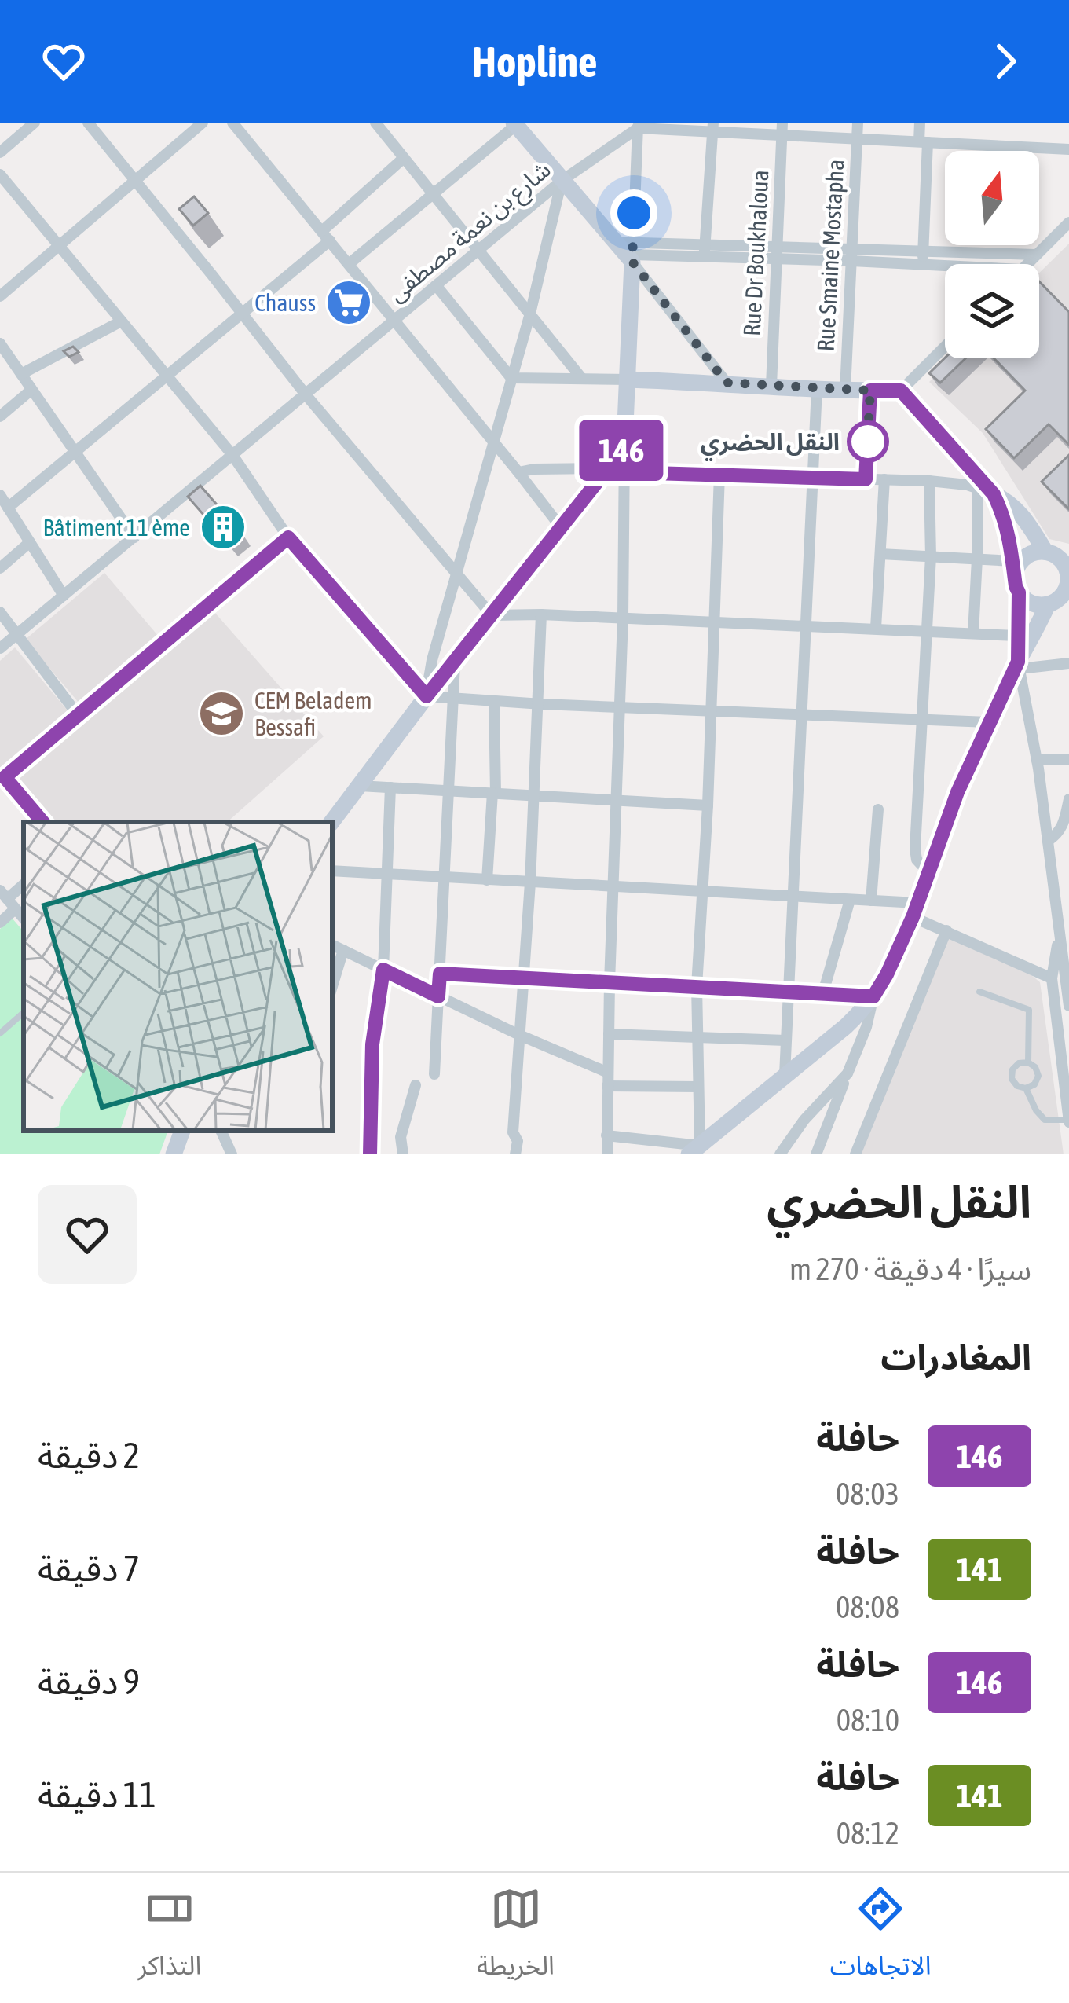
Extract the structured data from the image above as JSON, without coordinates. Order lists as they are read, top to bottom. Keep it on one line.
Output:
{"streets":{"street":["شارع بن نعمة مصطفى","Rue Dr Boukhaloua","Rue Smaine Mostapha"]},"places":{"supermarket":["Chauss"],"other":["النقل الحضري"],"building":["Bâtiment 11 ème"],"school or university":["CEM Beladem Bessafi"]},"lines":["bus line 146"],"north":"top","page":{"header":"Hopline","on_map":"146","heading":[["النقل الحضري","سيرًا · 4 دقيقة · 270 m"],"المغادرات"],"list":[{"mark":"146","name":"حافلة","note":"08:03","value":"2 دقيقة"},{"mark":"141","name":"حافلة","note":"08:08","value":"7 دقيقة"},{"mark":"146","name":"حافلة","note":"08:10","value":"9 دقيقة"},{"mark":"141","name":"حافلة","note":"08:12","value":"11 دقيقة"}],"tabs":["الاتجاهات","الخريطة","التذاكر"]}}
